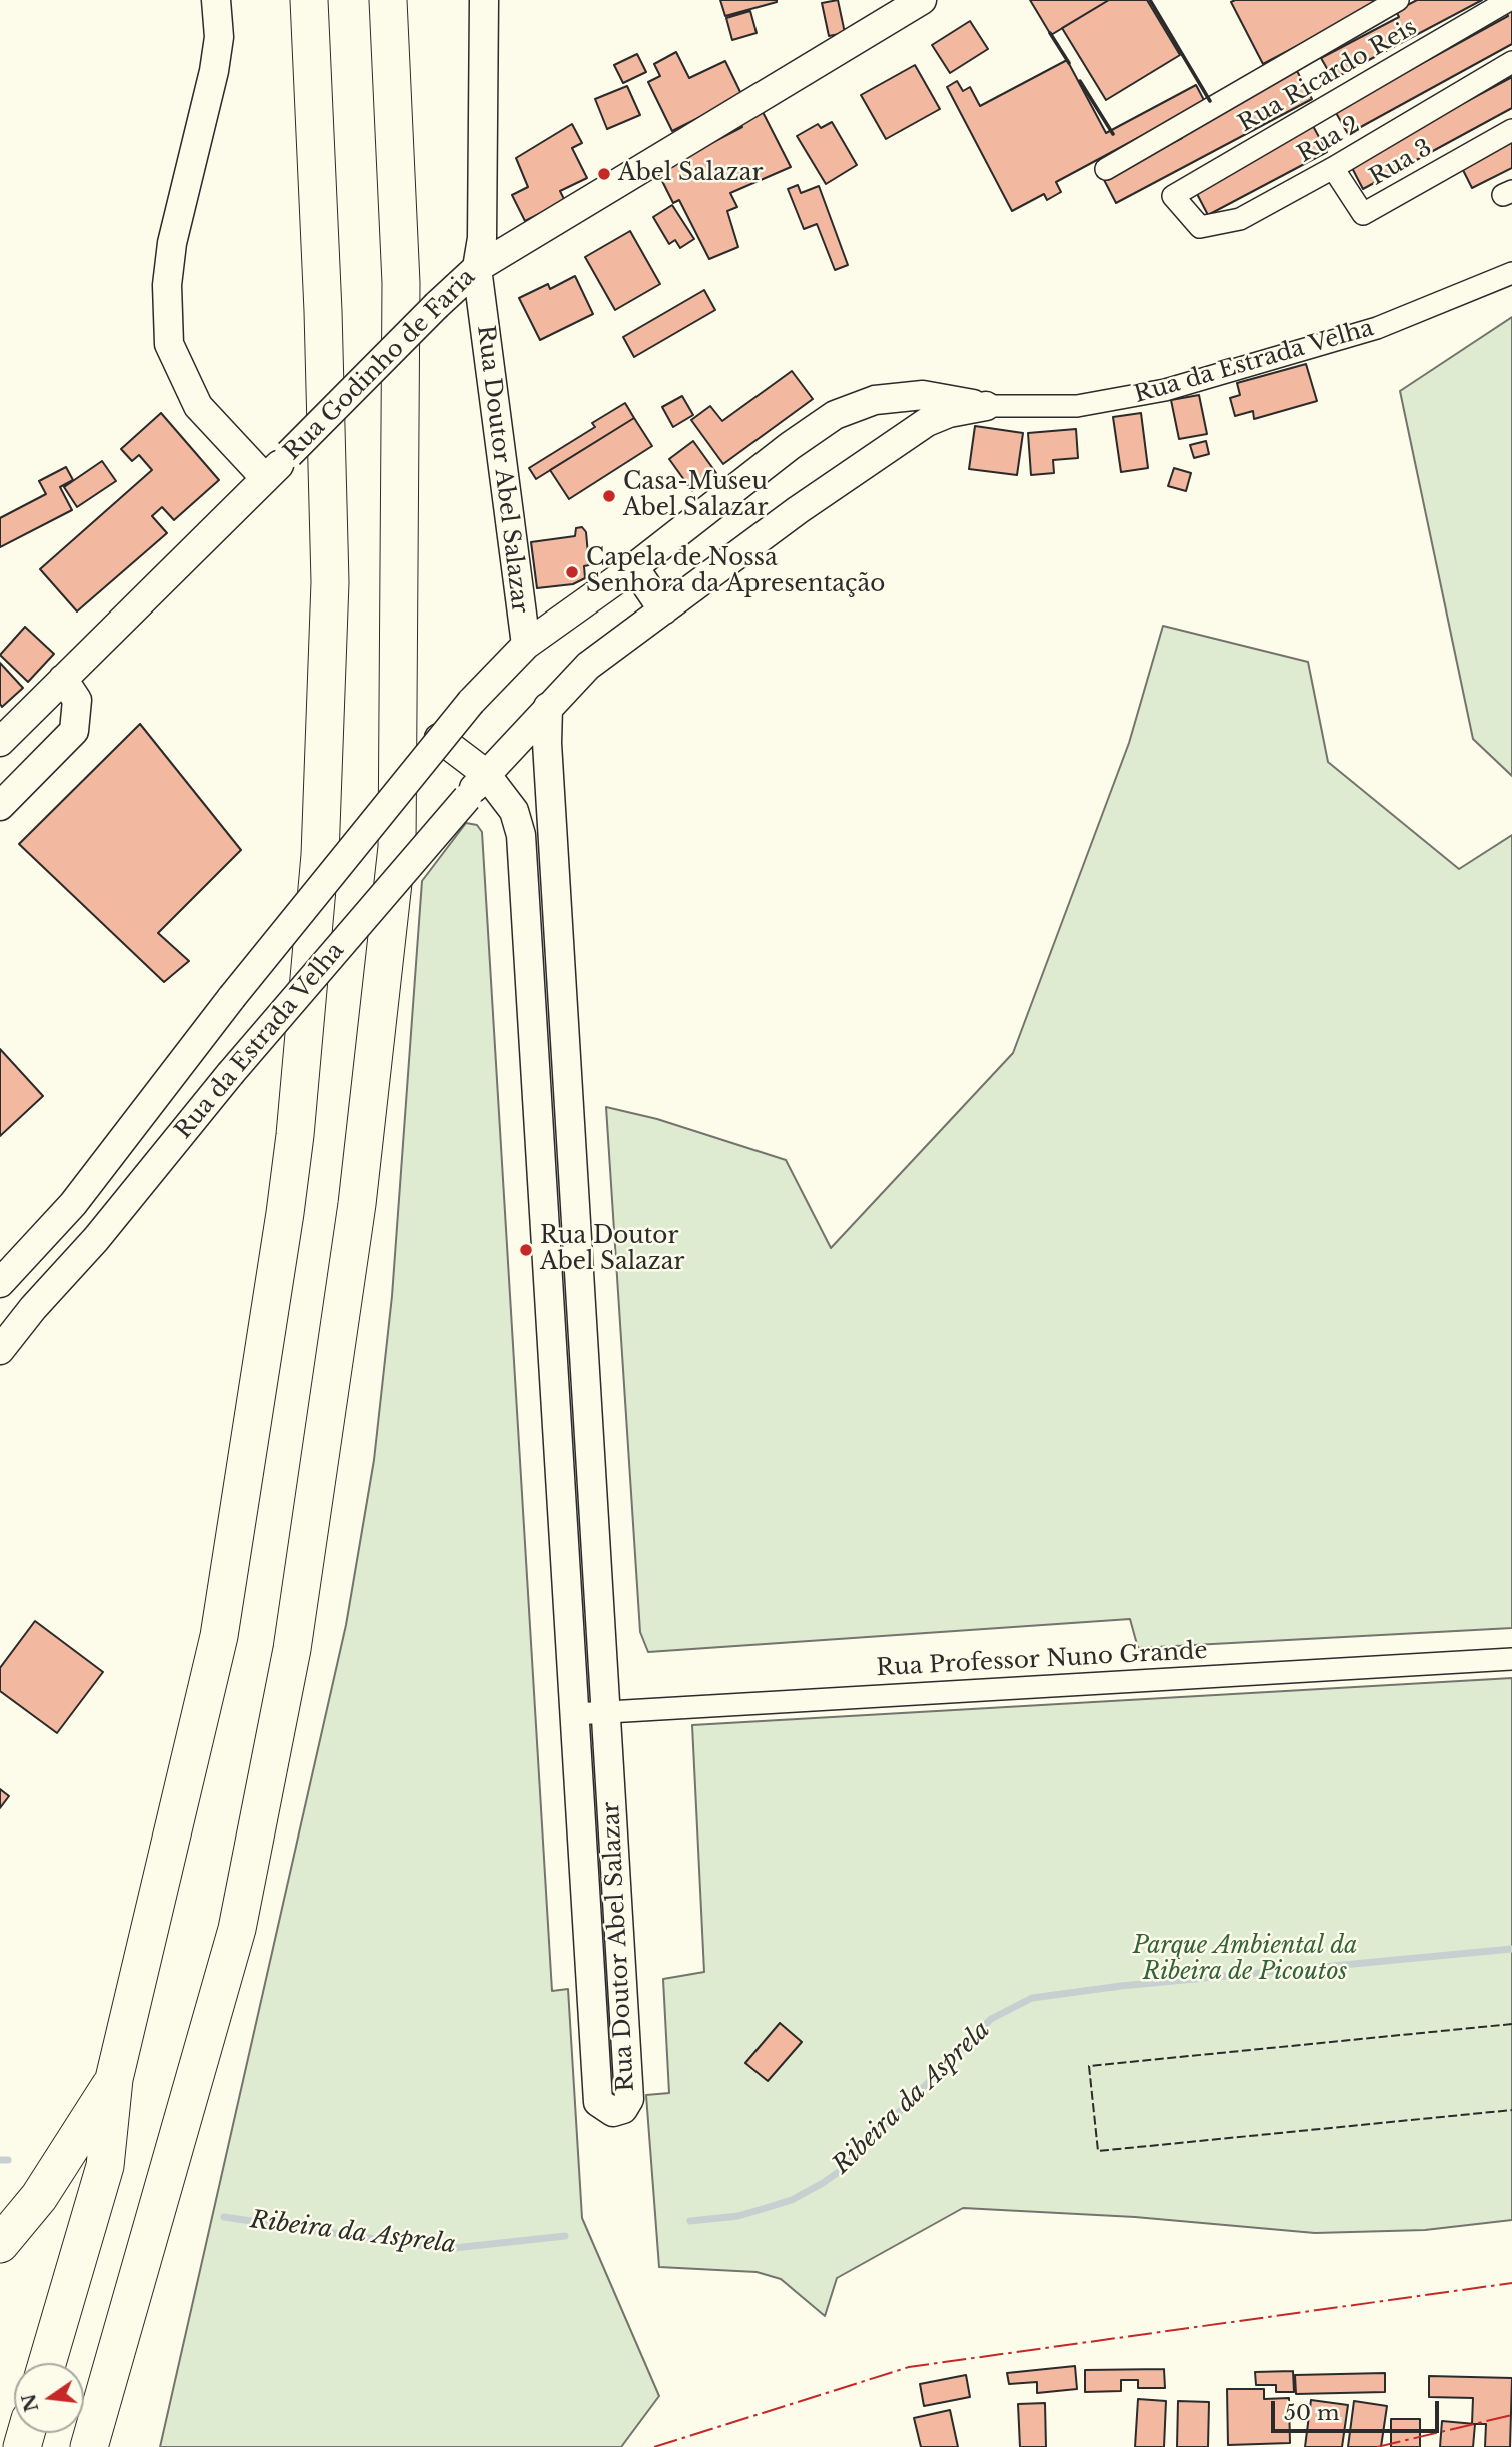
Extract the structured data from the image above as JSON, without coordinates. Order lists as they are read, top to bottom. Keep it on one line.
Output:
{"streets":{"street":["Rua Ricardo Reis","Rua 2","Rua 3","Rua da Estrada Velha","Rua Godinho de Faria","Rua Doutor Abel Salazar","Rua Professor Nuno Grande"]},"crossings":[["Rua Ricardo Reis","Rua 2"],["Rua 2","Rua 3"],["Rua da Estrada Velha","Rua Doutor Abel Salazar"],["Rua Godinho de Faria","Rua Doutor Abel Salazar"],["Rua Doutor Abel Salazar","Rua Professor Nuno Grande"]],"water":["Ribeira da Asprela"],"parks":["Parque Ambiental da Ribeira de Picoutos"],"places":["Abel Salazar","Casa-Museu Abel Salazar","Capela de Nossa Senhora da Apresentação","Rua Doutor Abel Salazar"],"scale_bar":"50 m","north":"left"}
